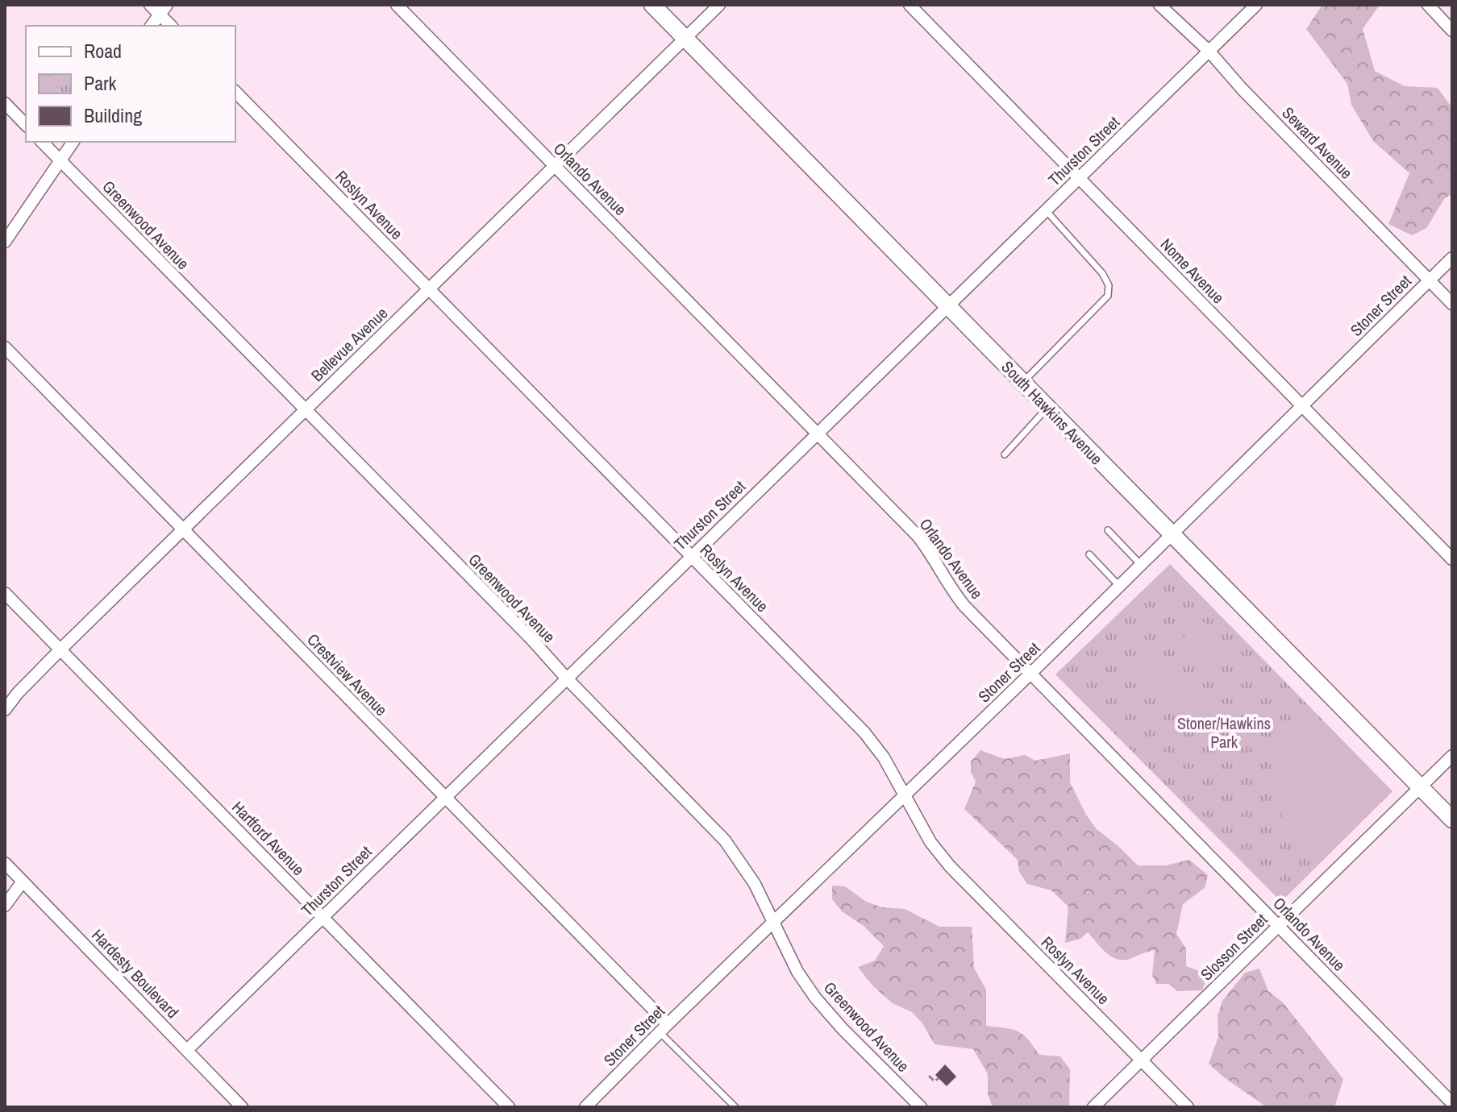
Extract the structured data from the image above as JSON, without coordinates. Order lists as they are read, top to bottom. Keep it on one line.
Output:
{"streets":{"street":["Seward Avenue","Thurston Street","Orlando Avenue","Roslyn Avenue","Greenwood Avenue","Nome Avenue","Stoner Street","Bellevue Avenue","South Hawkins Avenue","Crestview Avenue","Hartford Avenue","Slosson Street","Hardesty Boulevard"]},"crossings":[["Seward Avenue","Thurston Street"],["Seward Avenue","Stoner Street"],["Thurston Street","Orlando Avenue"],["Thurston Street","Roslyn Avenue"],["Thurston Street","Greenwood Avenue"],["Thurston Street","Nome Avenue"],["Thurston Street","South Hawkins Avenue"],["Thurston Street","Crestview Avenue"],["Thurston Street","Hartford Avenue"],["Thurston Street","Hardesty Boulevard"],["Orlando Avenue","Stoner Street"],["Orlando Avenue","Bellevue Avenue"],["Orlando Avenue","Slosson Street"],["Roslyn Avenue","Stoner Street"],["Roslyn Avenue","Bellevue Avenue"],["Roslyn Avenue","Slosson Street"],["Greenwood Avenue","Stoner Street"],["Greenwood Avenue","Bellevue Avenue"],["Nome Avenue","Stoner Street"],["Stoner Street","South Hawkins Avenue"],["Stoner Street","Crestview Avenue"],["Bellevue Avenue","South Hawkins Avenue"],["Bellevue Avenue","Crestview Avenue"],["Bellevue Avenue","Hartford Avenue"],["South Hawkins Avenue","Slosson Street"]],"parks":["Stoner/Hawkins Park"],"legend":["Road","Park","Building"]}
